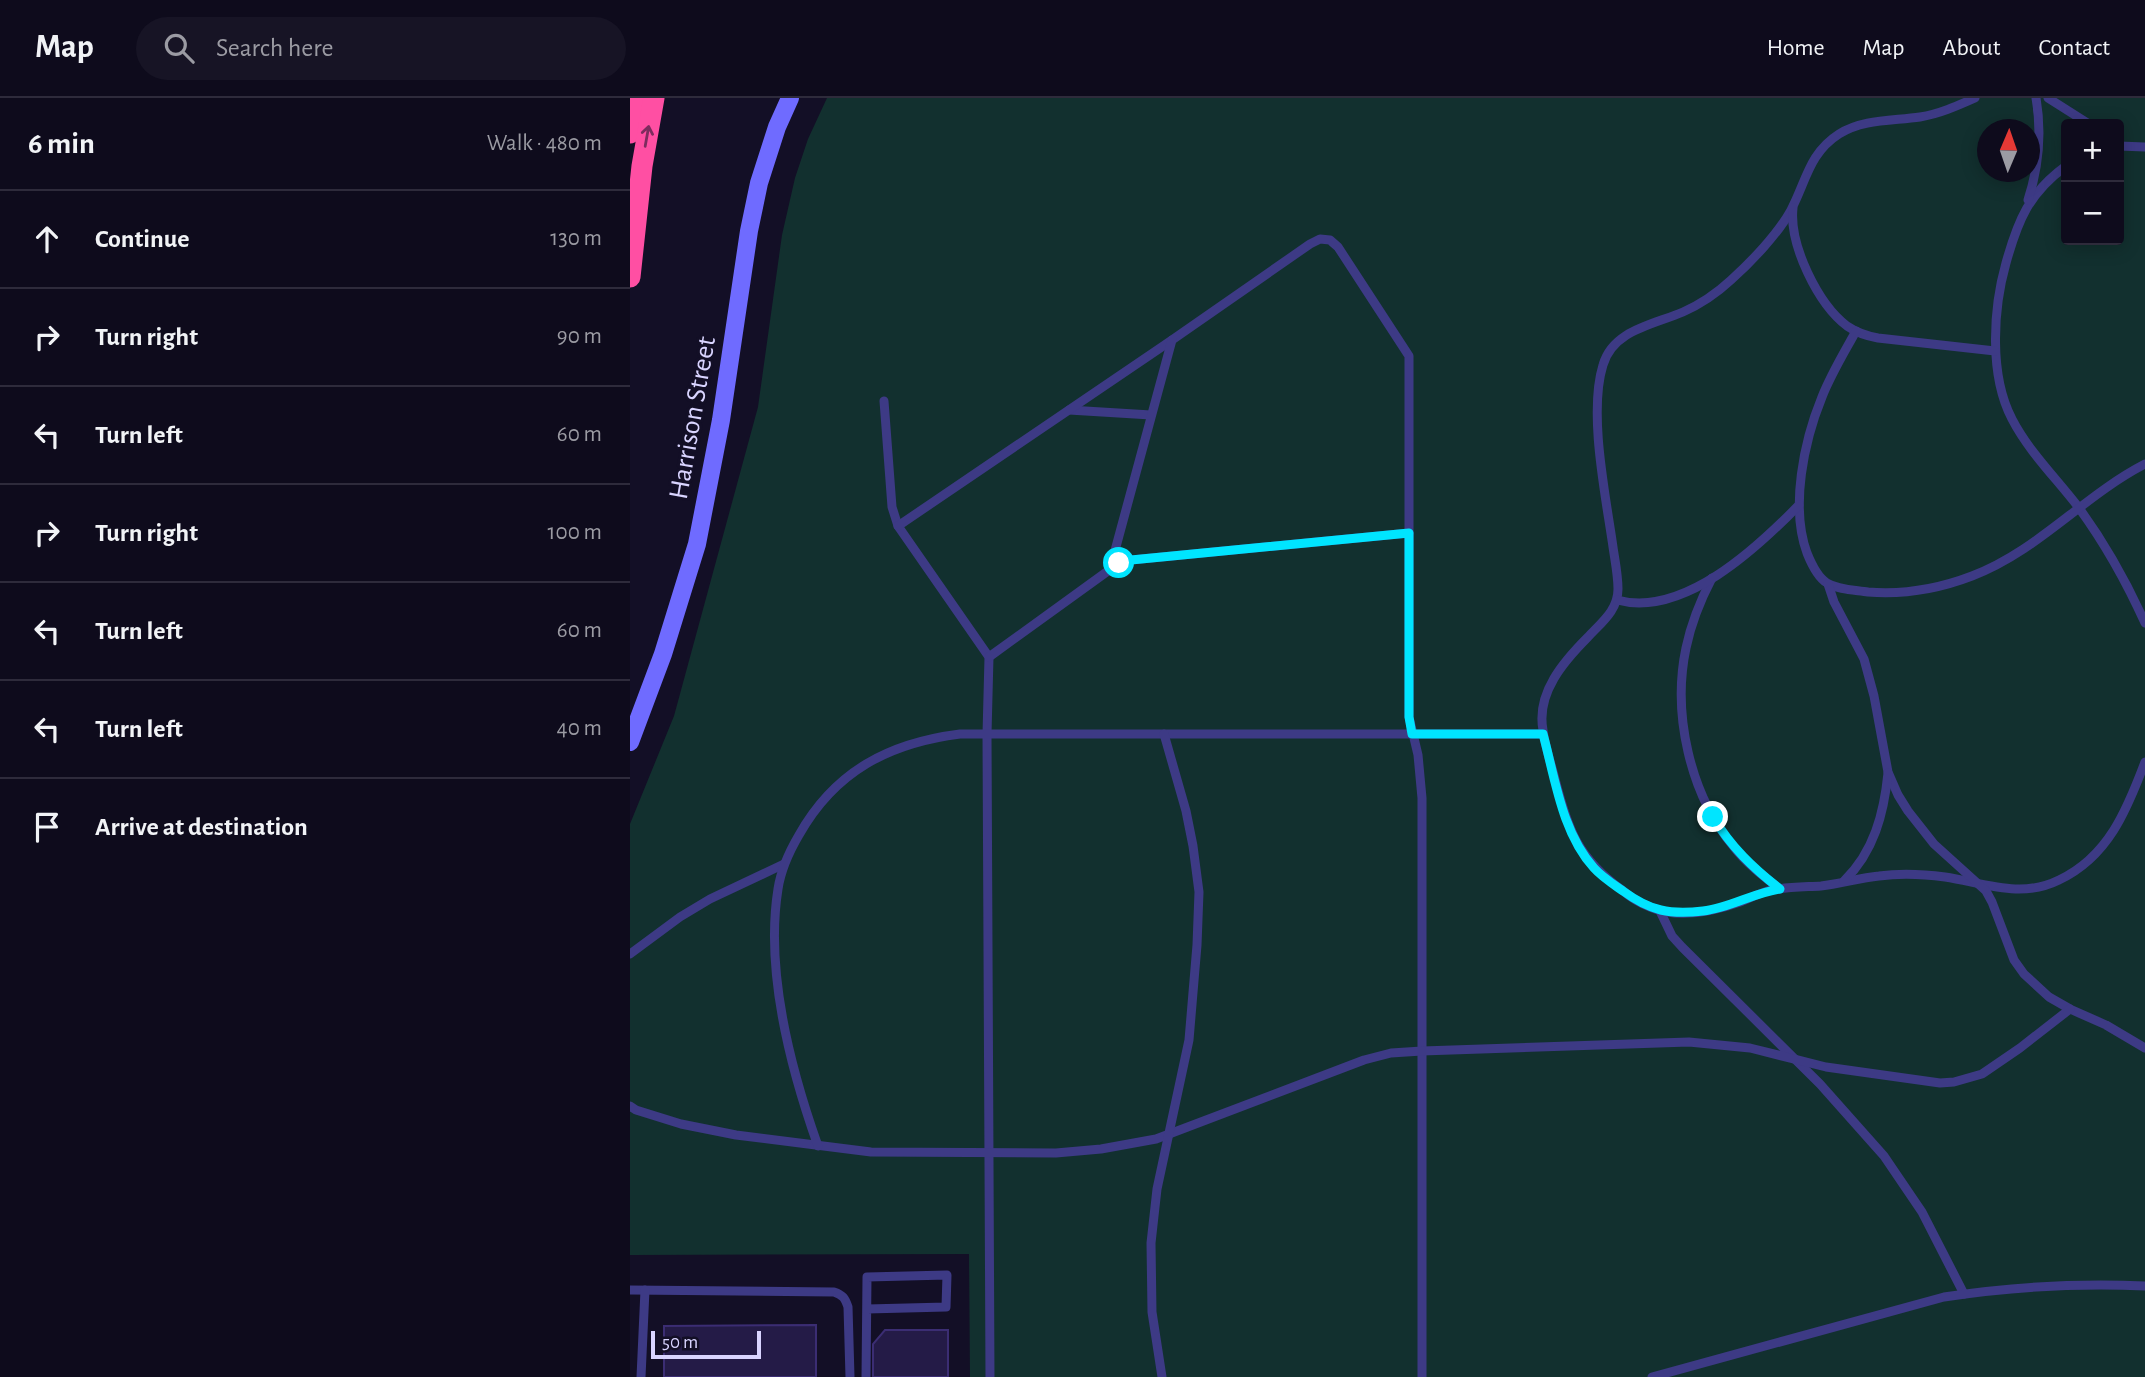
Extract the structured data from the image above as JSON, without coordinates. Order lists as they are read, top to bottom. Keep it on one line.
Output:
{"streets":{"main road":["Harrison Street"]},"scale_bar":"50 m","north":"top","page":{"header":"Map","search":"Search here","nav":["Home","Map","About","Contact"],"heading":["6 min","Walk · 480 m"],"map_buttons":["+","−"],"list":[["Continue","130 m"],["Turn right","90 m"],["Turn left","60 m"],["Turn right","100 m"],["Turn left","60 m"],["Turn left","40 m"],"Arrive at destination"],"scale":"50 m"}}
